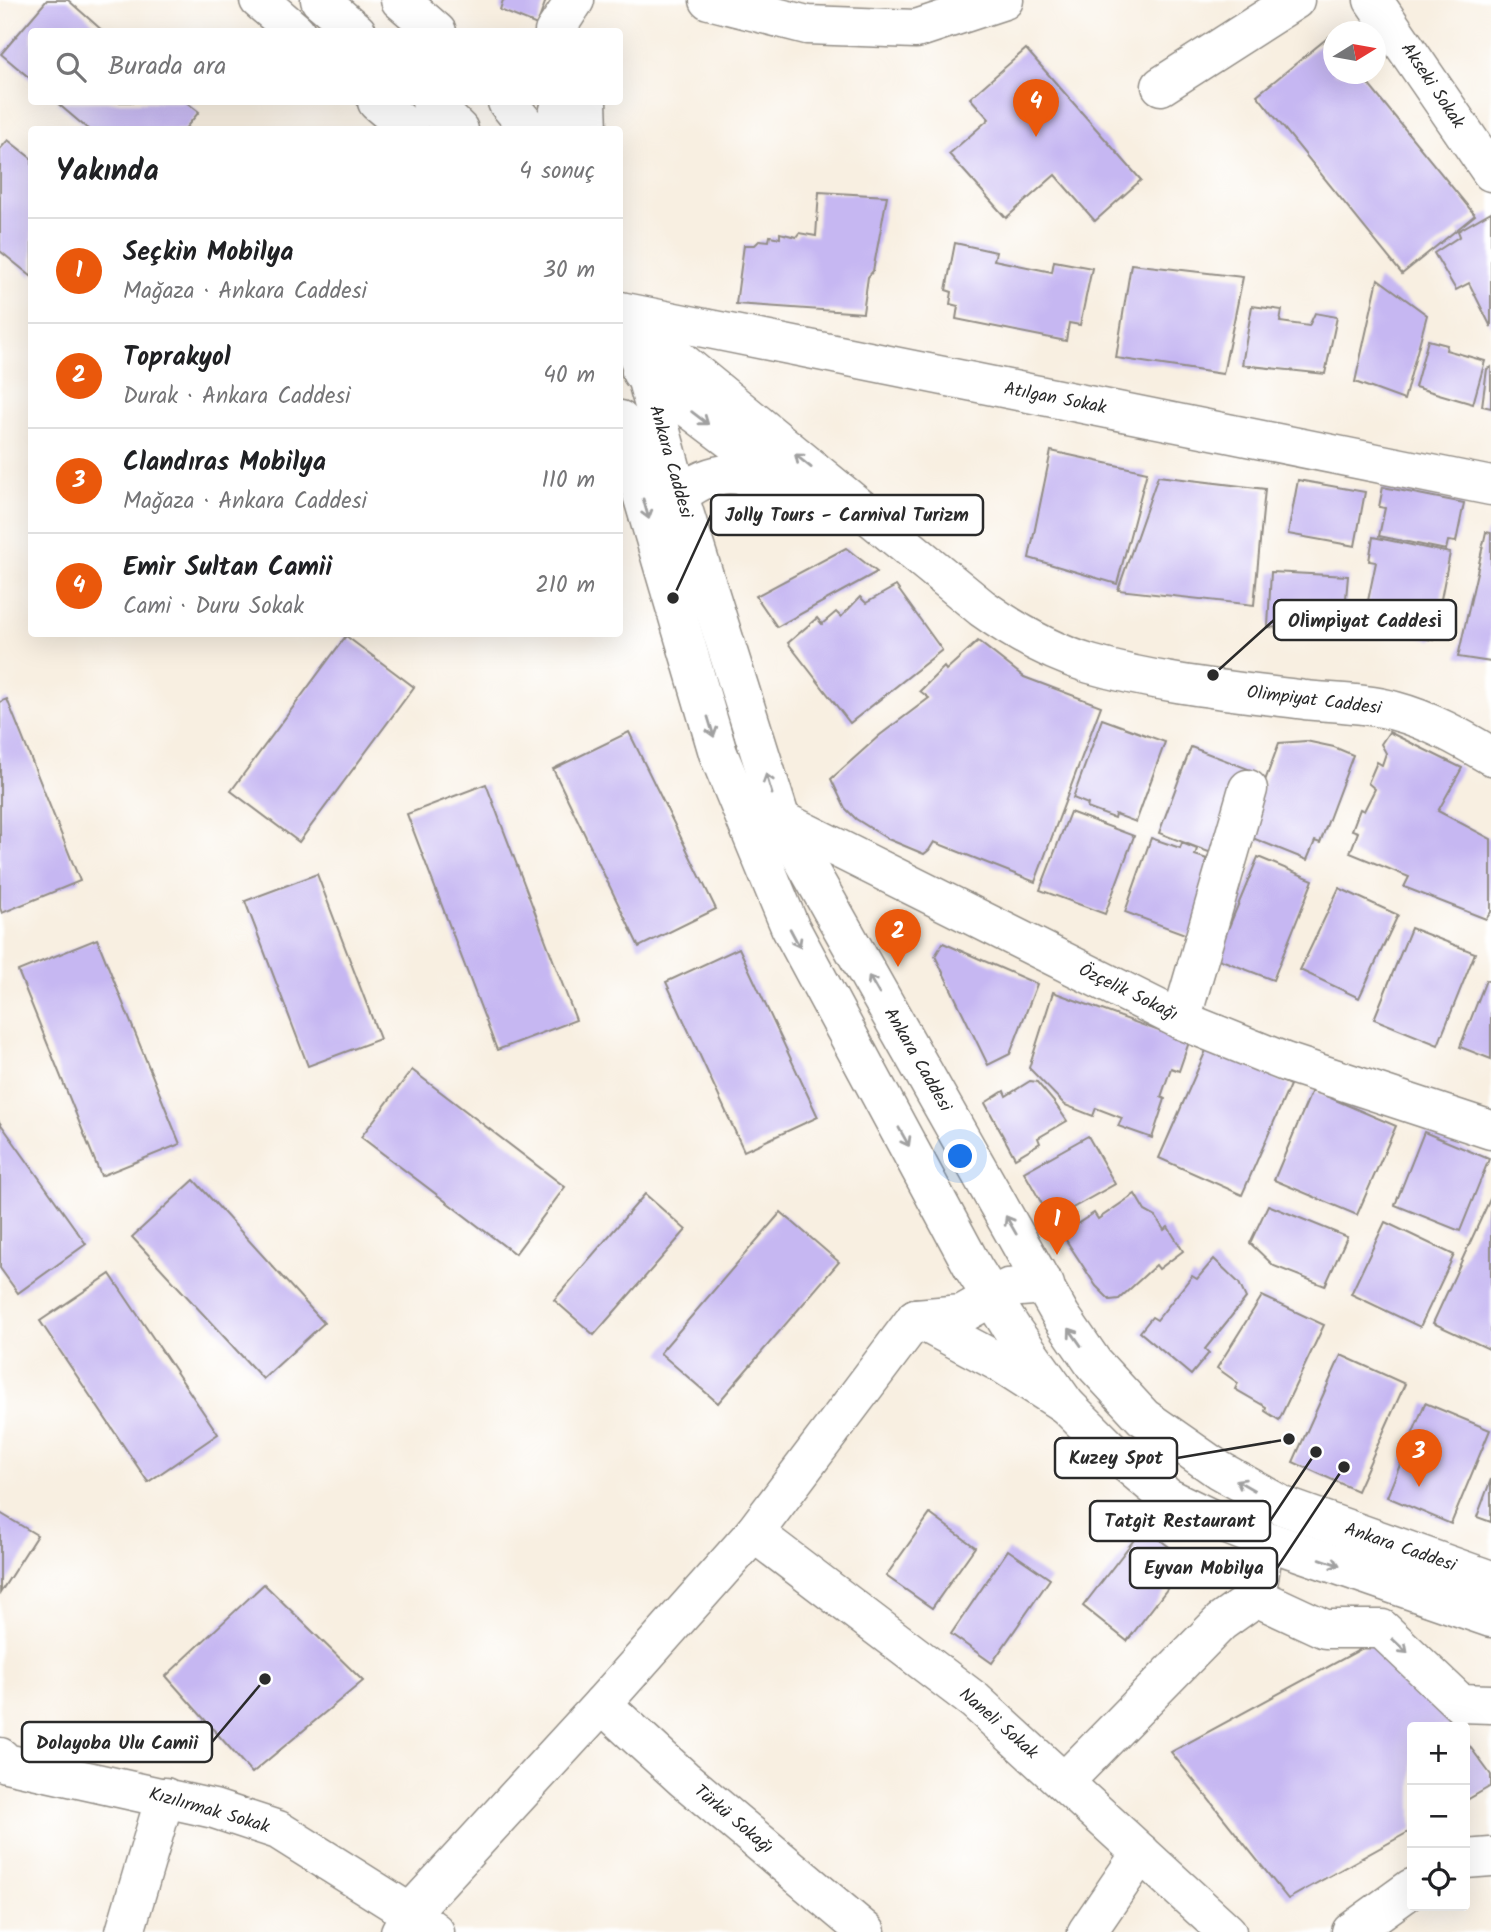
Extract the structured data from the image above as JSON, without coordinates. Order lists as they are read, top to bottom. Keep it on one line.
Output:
{"streets":{"street":["Akseki Sokak","Atılgan Sokak","Ankara Caddesi","Olimpiyat Caddesi","Özçelik Sokağı","Naneli Sokak","Kızılırmak Sokak","Türkü Sokağı"]},"crossings":[["Ankara Caddesi","Özçelik Sokağı"]],"places":["Jolly Tours - Carnival Turizm","Oli̇mpi̇yat Caddesi̇","Kuzey Spot","Tatgit Restaurant","Eyvan Mobilya","Dolayoba Ulu Camii"],"north":"right","page":{"search":"Burada ara","pins":["4","2","1","3"],"heading":["Yakında","4 sonuç"],"list":[{"mark":"1","name":"Seçkin Mobilya","note":"Mağaza · Ankara Caddesi","value":"30 m"},{"mark":"2","name":"Toprakyol","note":"Durak · Ankara Caddesi","value":"40 m"},{"mark":"3","name":"Clandıras Mobilya","note":"Mağaza · Ankara Caddesi","value":"110 m"},{"mark":"4","name":"Emir Sultan Camii","note":"Cami · Duru Sokak","value":"210 m"}],"map_buttons":["+","−"]}}
